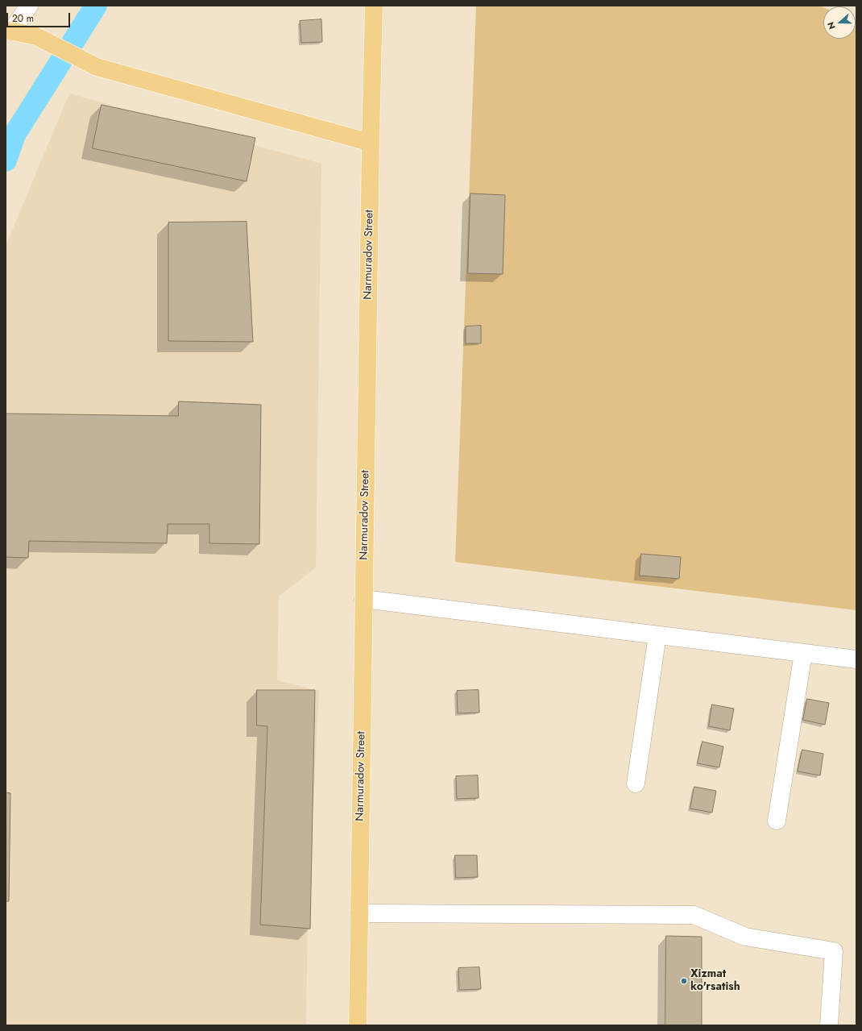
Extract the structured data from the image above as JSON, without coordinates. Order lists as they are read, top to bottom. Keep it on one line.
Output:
{"streets":{"main road":["Narmuradov Street"]},"places":["Xizmat ko'rsatish"],"scale_bar":"20 m","north":"left"}
